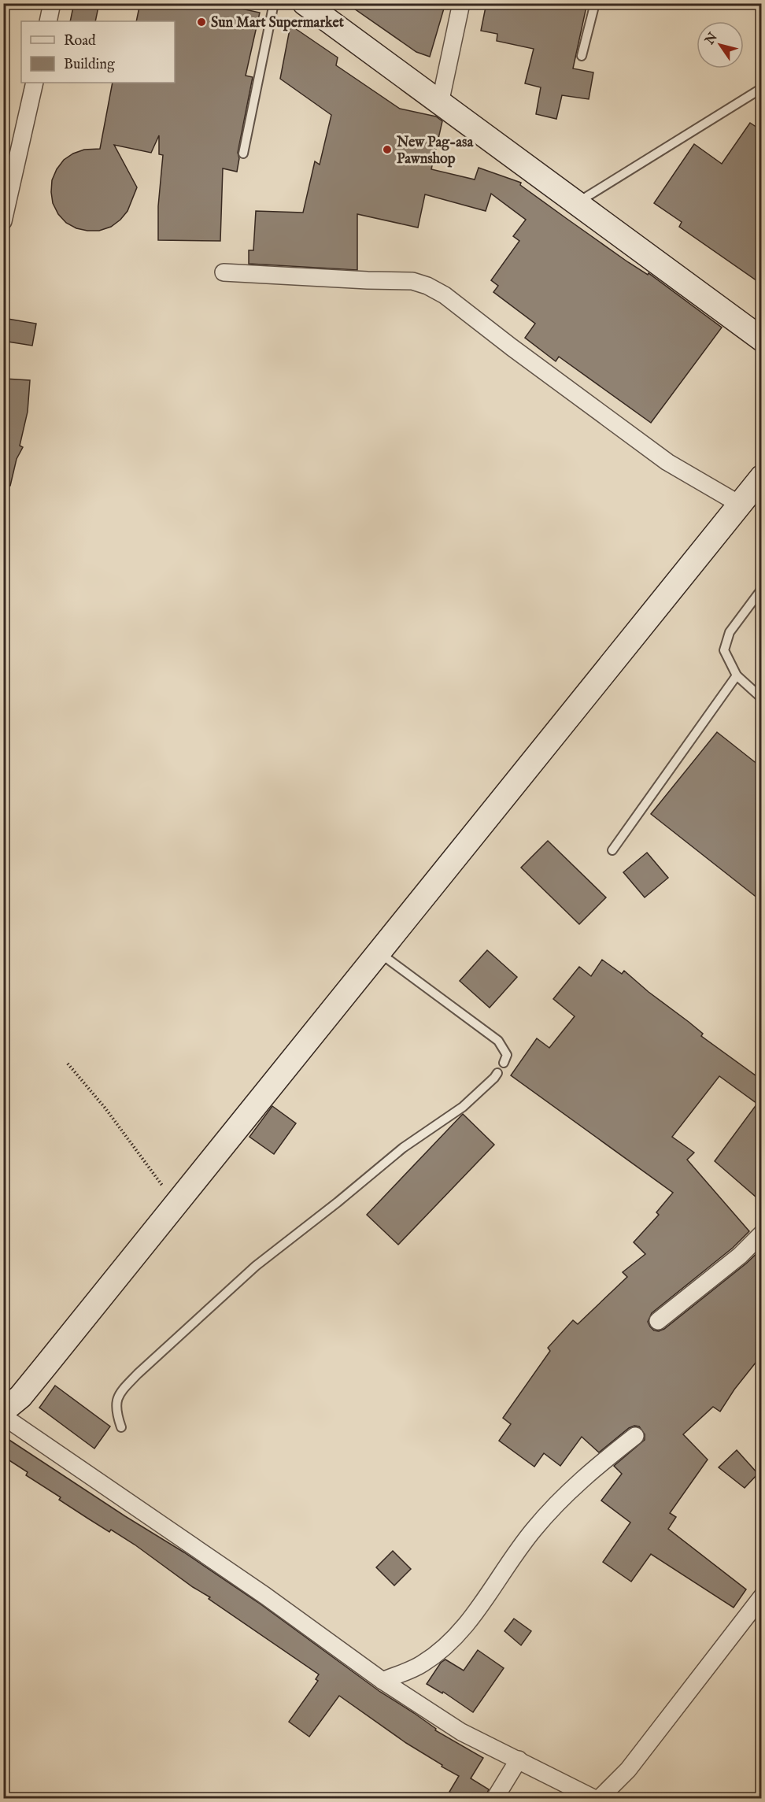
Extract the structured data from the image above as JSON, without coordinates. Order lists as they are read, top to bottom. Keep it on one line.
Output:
{"places":["Sun Mart Supermarket","New Pag-asa Pawnshop"],"legend":["Road","Building"],"north":"top left"}
